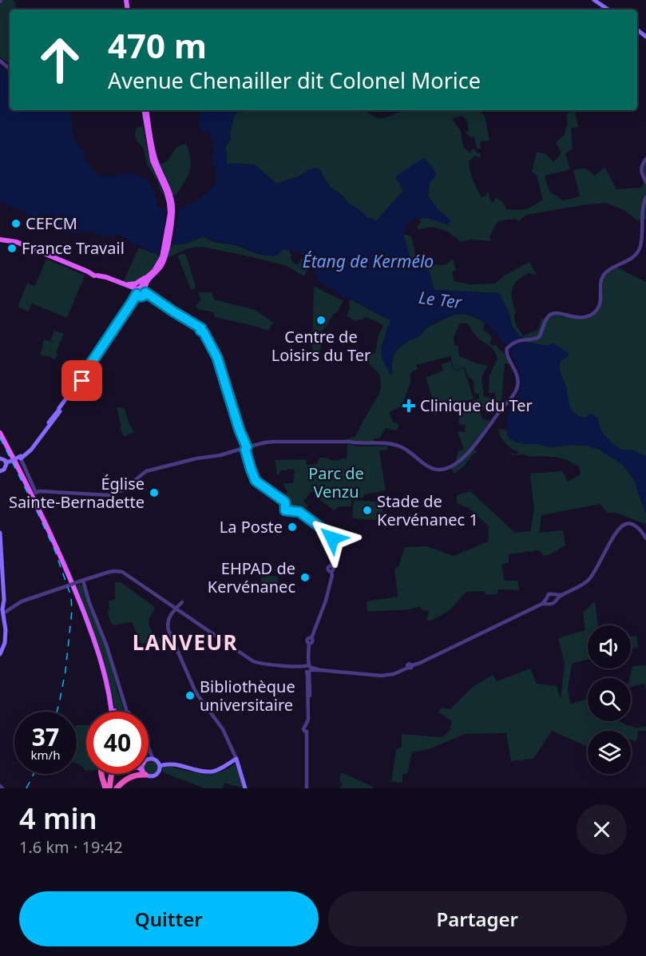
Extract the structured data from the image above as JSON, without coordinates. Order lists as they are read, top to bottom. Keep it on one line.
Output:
{"districts":["LANVEUR"],"water":["Étang de Kermélo","Le Ter"],"parks":["Parc de Venzu"],"places":{"other":["CEFCM","France Travail","Centre de Loisirs du Ter","Église Sainte-Bernadette","Stade de Kervénanec 1","La Poste","EHPAD de Kervénanec","Bibliothèque universitaire"],"health":["Clinique du Ter"]},"page":{"turn":["470 m","Avenue Chenailler dit Colonel Morice"],"speed":"37 km/h","limit":"40","heading":["4 min","1.6 km · 19:42"],"buttons":["Quitter","Partager"]}}
